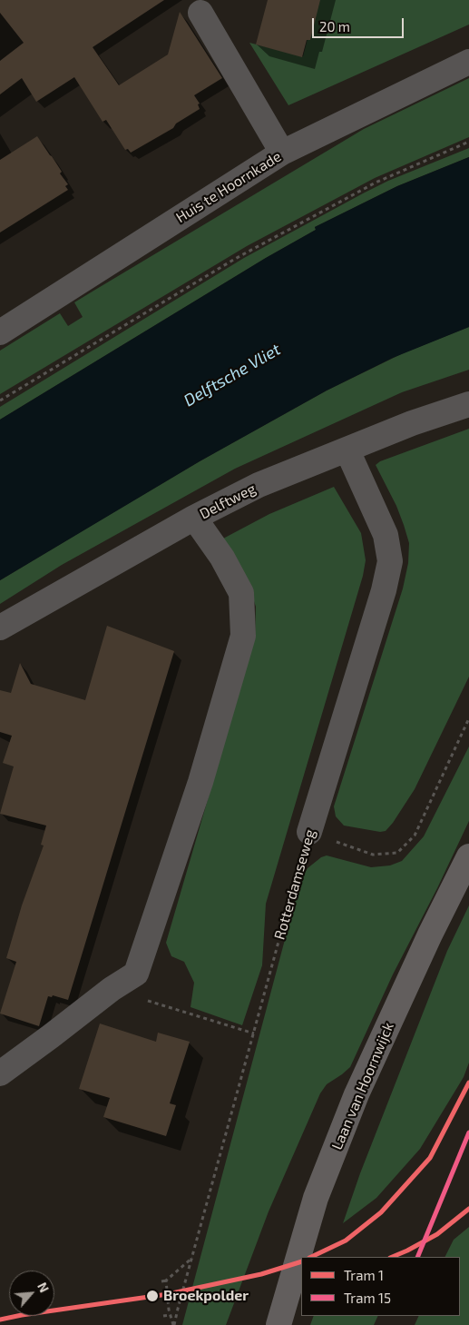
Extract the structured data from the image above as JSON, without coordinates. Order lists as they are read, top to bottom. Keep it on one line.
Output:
{"streets":{"main road":["Laan van Hoornwijck"],"street":["Huis te Hoornkade","Delftweg","Rotterdamseweg"]},"crossings":[["Delftweg","Rotterdamseweg"]],"water":["Delftsche Vliet"],"places":["Broekpolder"],"lines":["tram line 1","tram line 15"],"legend":["Tram 1","Tram 15"],"scale_bar":"20 m","north":"top right"}
